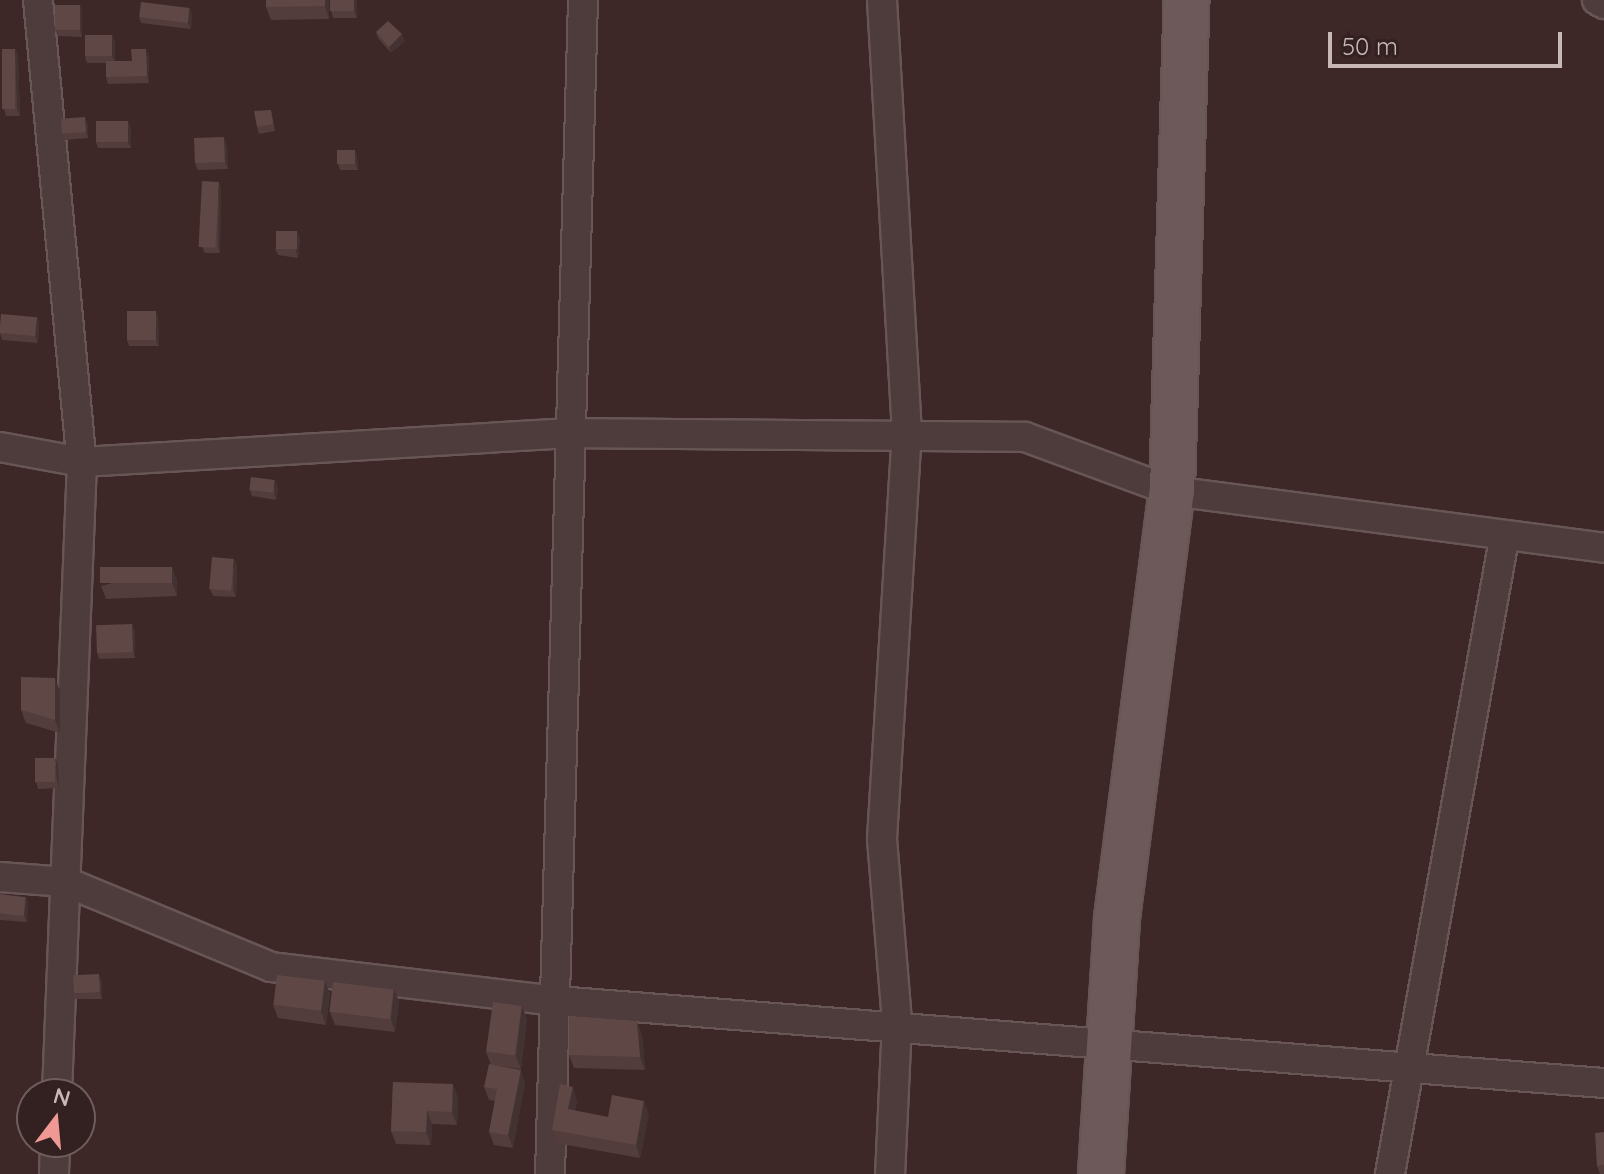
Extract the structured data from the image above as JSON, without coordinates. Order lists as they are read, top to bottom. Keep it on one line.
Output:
{"scale_bar":"50 m","north":"top"}
